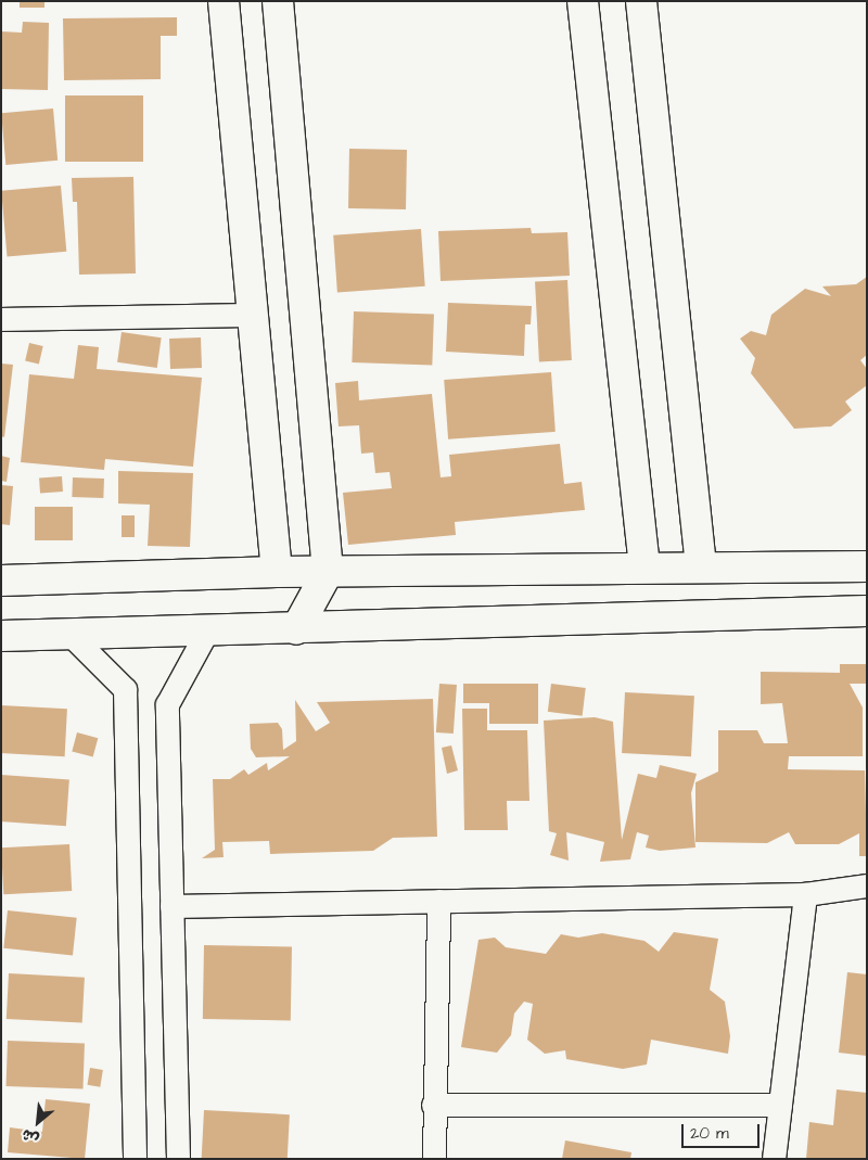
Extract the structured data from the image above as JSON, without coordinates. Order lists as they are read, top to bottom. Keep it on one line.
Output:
{"scale_bar":"20 m","north":"bottom left"}
